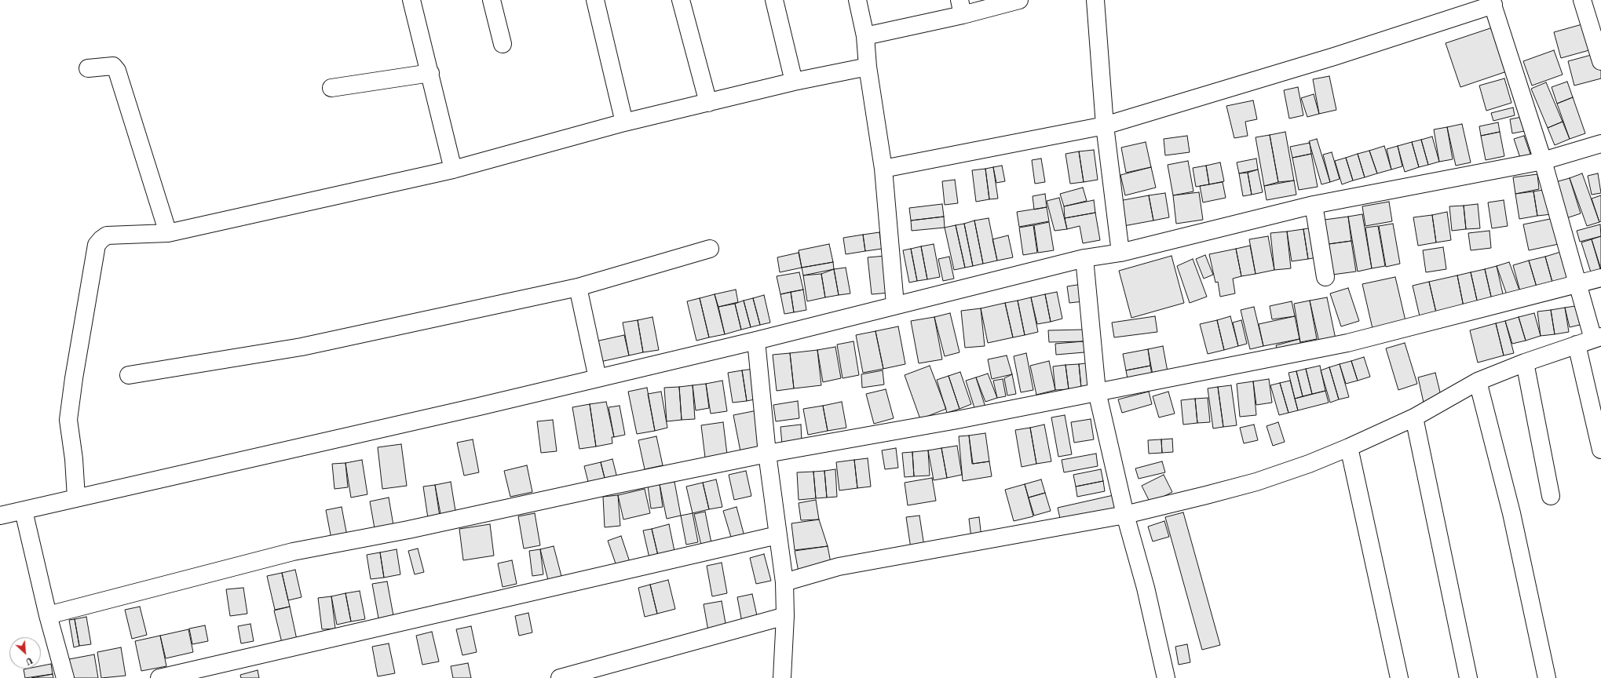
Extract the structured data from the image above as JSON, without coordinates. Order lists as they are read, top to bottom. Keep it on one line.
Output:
{"north":"bottom right"}
